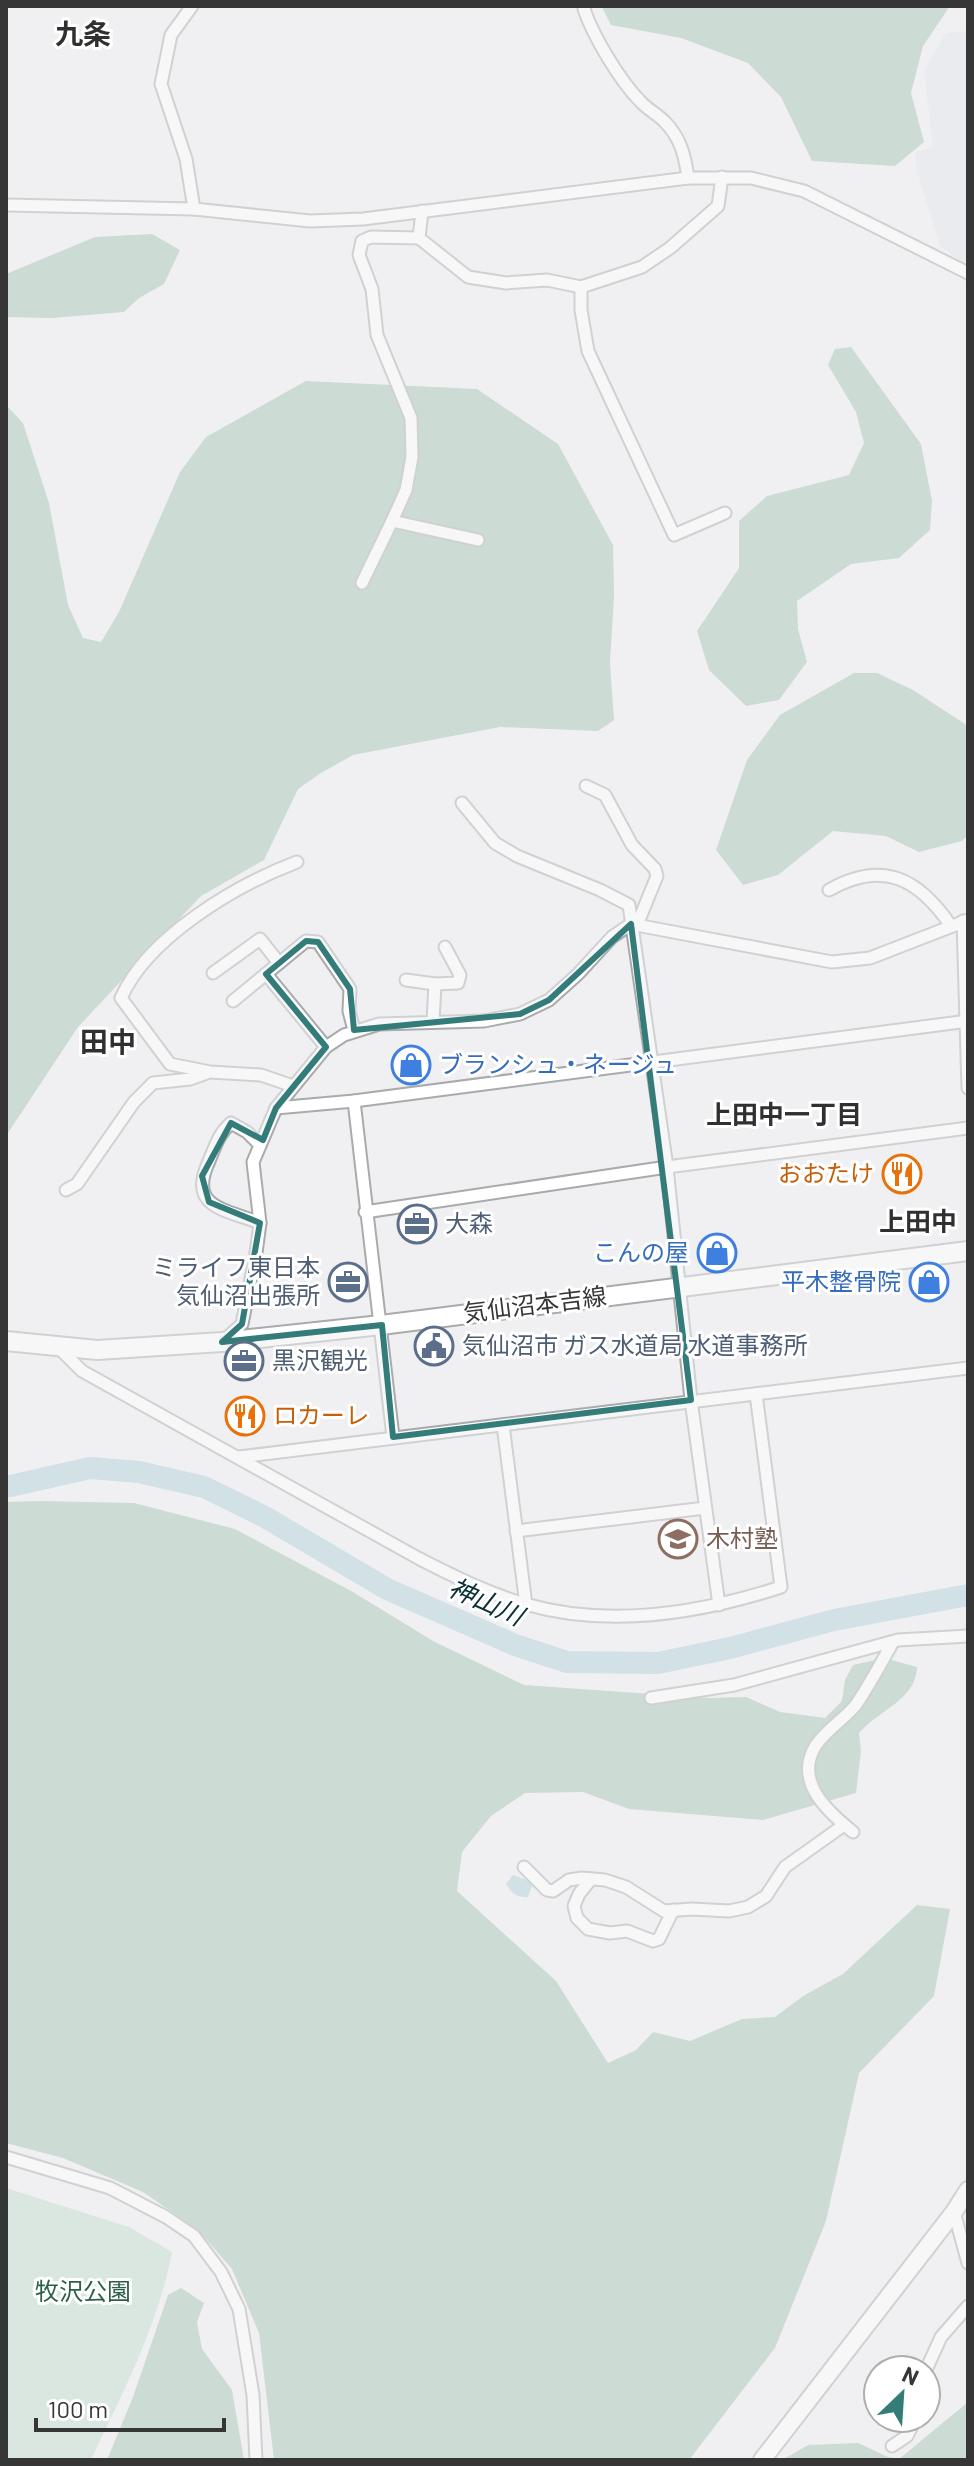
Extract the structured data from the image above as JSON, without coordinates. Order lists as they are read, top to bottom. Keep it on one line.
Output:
{"streets":{"main road":["気仙沼本吉線"]},"districts":["九条","田中","上田中一丁目","上田中"],"water":["神山川"],"parks":["牧沢公園"],"places":{"shop":["ブランシュ・ネージュ","こんの屋","平木整骨院"],"restaurant":["おおたけ","ロカーレ"],"office":["大森","ミライフ東日本 気仙沼出張所","黒沢観光"],"public building":["気仙沼市 ガス水道局 水道事務所"],"school or university":["木村塾"]},"scale_bar":"100 m","north":"top right"}
